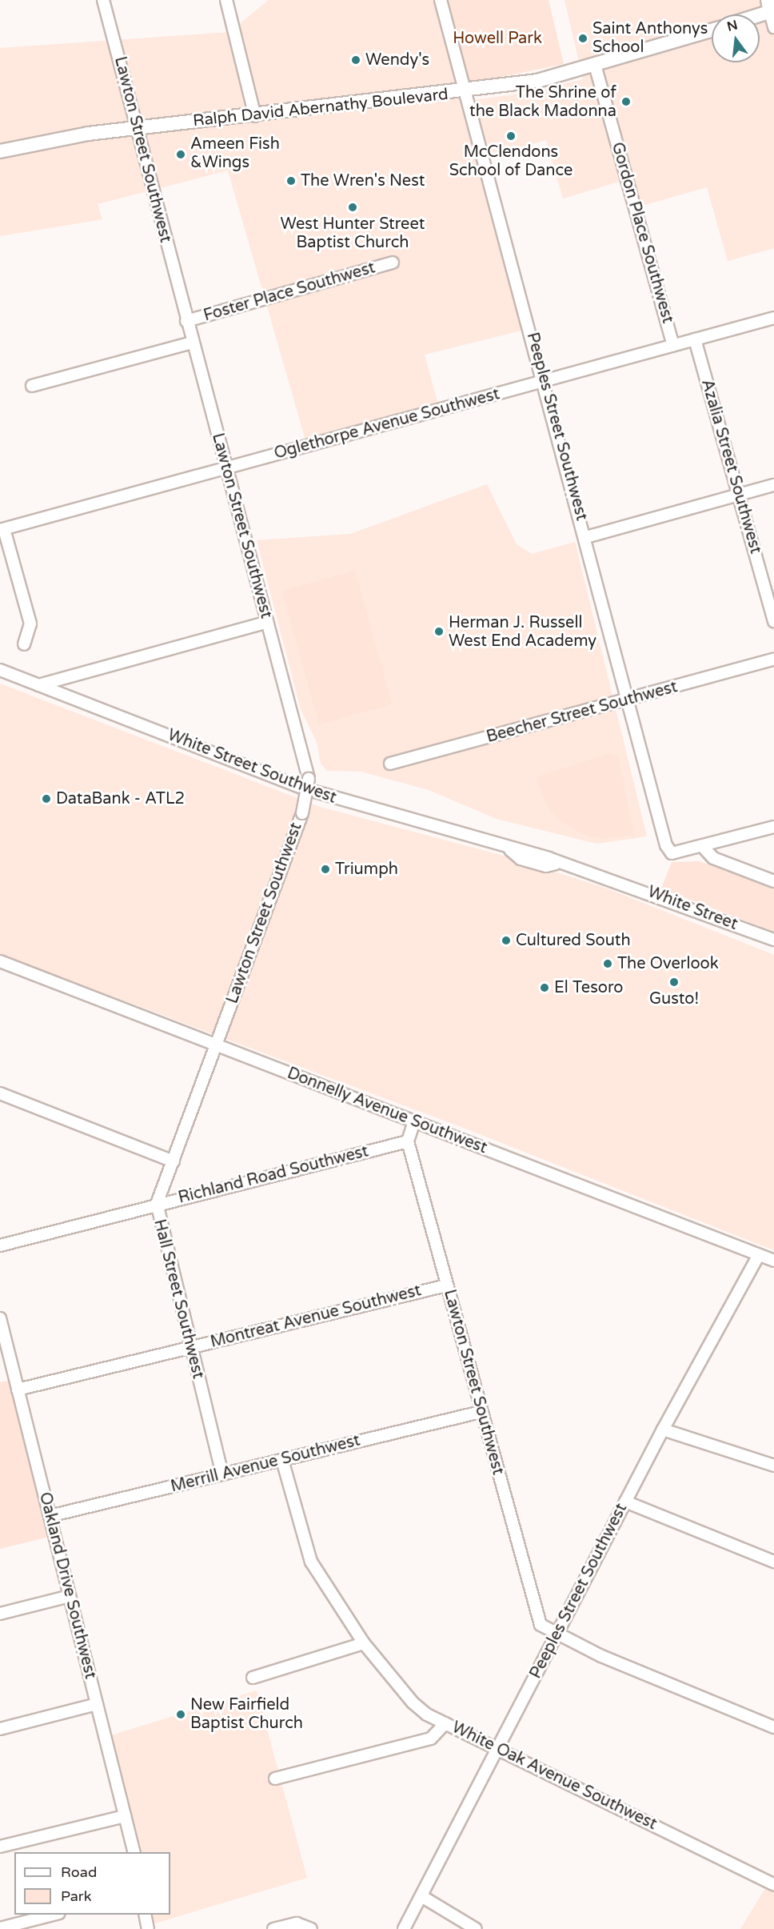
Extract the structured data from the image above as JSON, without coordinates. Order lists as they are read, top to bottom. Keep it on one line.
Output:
{"streets":{"main road":["Ralph David Abernathy Boulevard"],"street":["Lawton Street Southwest","Gordon Place Southwest","Foster Place Southwest","Oglethorpe Avenue Southwest","Peeples Street Southwest","Azalia Street Southwest","Beecher Street Southwest","White Street Southwest","White Street","Donnelly Avenue Southwest","Richland Road Southwest","Hall Street Southwest","Montreat Avenue Southwest","Merrill Avenue Southwest","Oakland Drive Southwest","White Oak Avenue Southwest"]},"crossings":[["Ralph David Abernathy Boulevard","Lawton Street Southwest"],["Ralph David Abernathy Boulevard","Gordon Place Southwest"],["Ralph David Abernathy Boulevard","Peeples Street Southwest"],["Lawton Street Southwest","Foster Place Southwest"],["Lawton Street Southwest","Oglethorpe Avenue Southwest"],["Lawton Street Southwest","Peeples Street Southwest"],["Lawton Street Southwest","Donnelly Avenue Southwest"],["Lawton Street Southwest","Richland Road Southwest"],["Lawton Street Southwest","Hall Street Southwest"],["Lawton Street Southwest","Montreat Avenue Southwest"],["Lawton Street Southwest","Merrill Avenue Southwest"],["Gordon Place Southwest","Oglethorpe Avenue Southwest"],["Oglethorpe Avenue Southwest","Peeples Street Southwest"],["Oglethorpe Avenue Southwest","Azalia Street Southwest"],["Peeples Street Southwest","Beecher Street Southwest"],["Peeples Street Southwest","Donnelly Avenue Southwest"],["Peeples Street Southwest","White Oak Avenue Southwest"],["White Street Southwest","White Street"],["Donnelly Avenue Southwest","Hall Street Southwest"],["Richland Road Southwest","Hall Street Southwest"],["Hall Street Southwest","Montreat Avenue Southwest"],["Hall Street Southwest","Merrill Avenue Southwest"],["Montreat Avenue Southwest","Oakland Drive Southwest"],["Merrill Avenue Southwest","Oakland Drive Southwest"]],"parks":["Howell Park"],"places":["Saint Anthonys School","Wendy's","The Shrine of the Black Madonna","McClendons School of Dance","Ameen Fish &Wings","The Wren's Nest","West Hunter Street Baptist Church","Herman J. Russell West End Academy","DataBank - ATL2","Triumph","Cultured South","The Overlook","Gusto!","El Tesoro","New Fairfield Baptist Church"],"legend":["Road","Park"],"north":"top"}
